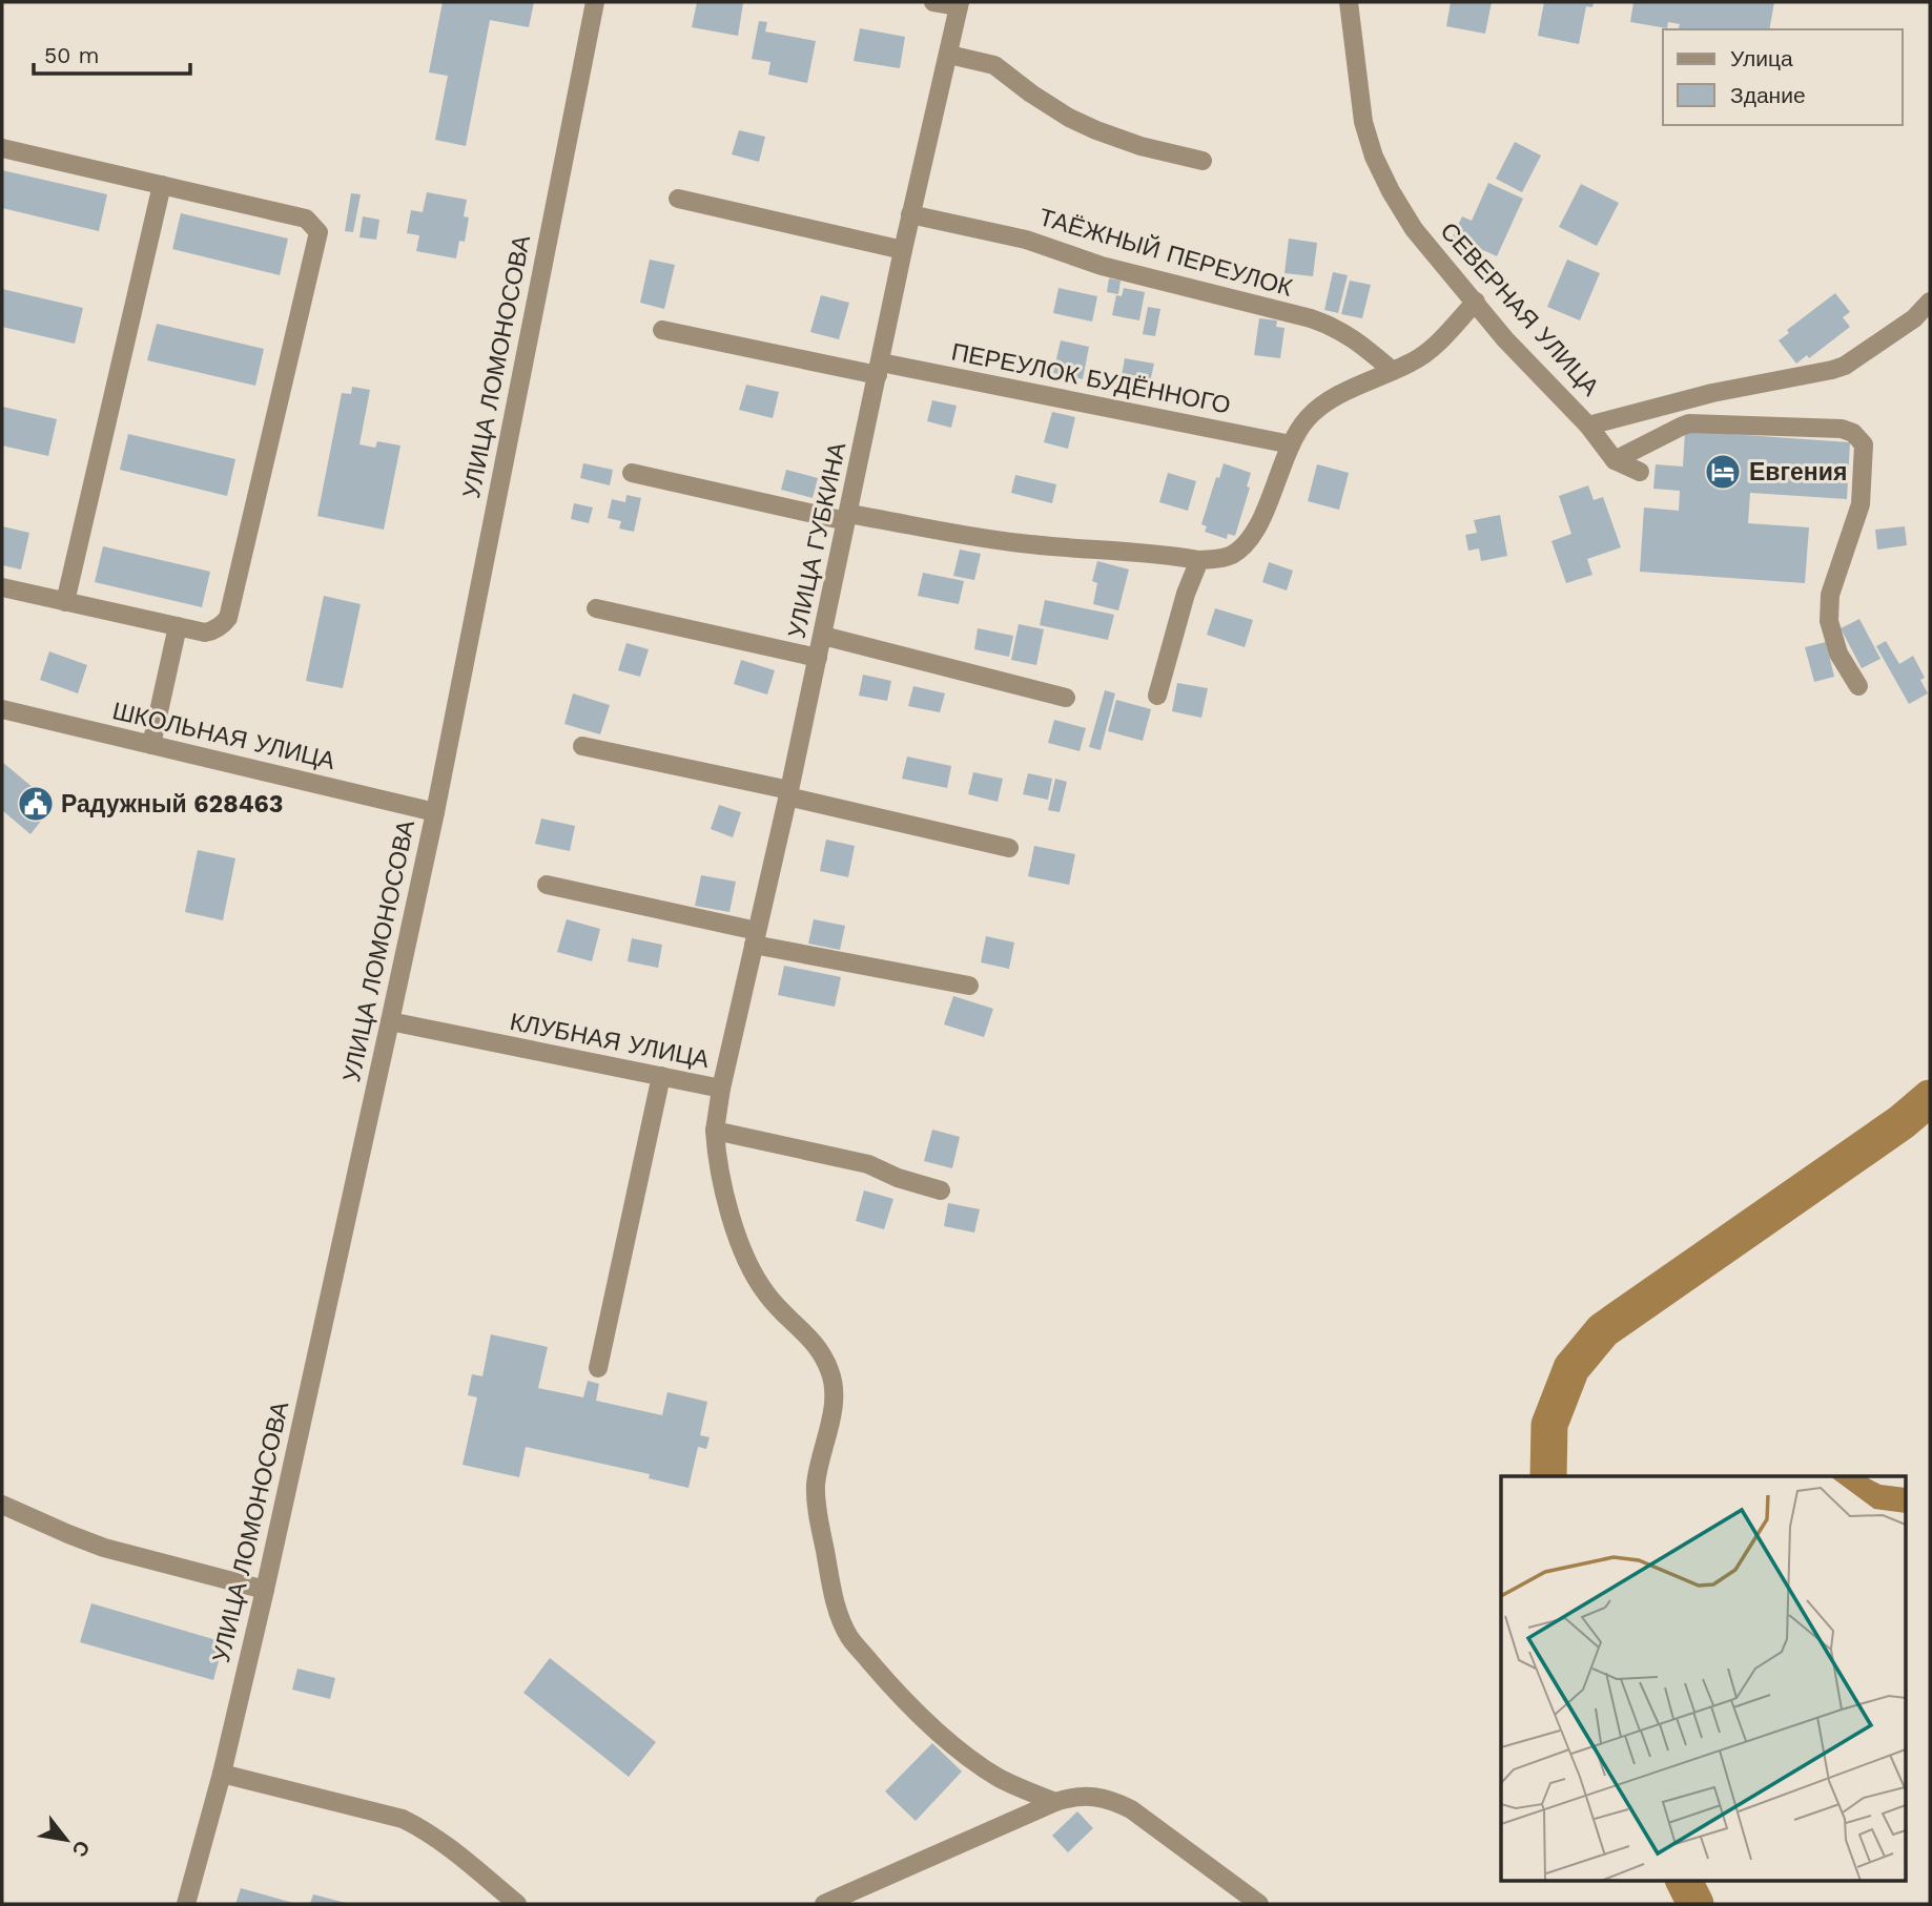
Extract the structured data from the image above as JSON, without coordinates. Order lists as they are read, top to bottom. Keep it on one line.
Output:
{"streets":{"street":["ТАЁЖНЫЙ ПЕРЕУЛОК","СЕВЕРНАЯ УЛИЦА","УЛИЦА ЛОМОНОСОВА","ПЕРЕУЛОК БУДЁННОГО","УЛИЦА ГУБКИНА","ШКОЛЬНАЯ УЛИЦА","КЛУБНАЯ УЛИЦА"]},"crossings":[["ТАЁЖНЫЙ ПЕРЕУЛОК","УЛИЦА ГУБКИНА"],["УЛИЦА ЛОМОНОСОВА","ШКОЛЬНАЯ УЛИЦА"],["УЛИЦА ЛОМОНОСОВА","КЛУБНАЯ УЛИЦА"],["ПЕРЕУЛОК БУДЁННОГО","УЛИЦА ГУБКИНА"],["УЛИЦА ГУБКИНА","КЛУБНАЯ УЛИЦА"]],"places":{"hotel":["Евгения"],"public building":["Радужный 628463"]},"legend":["Улица","Здание"],"scale_bar":"50 m","north":"bottom right"}
